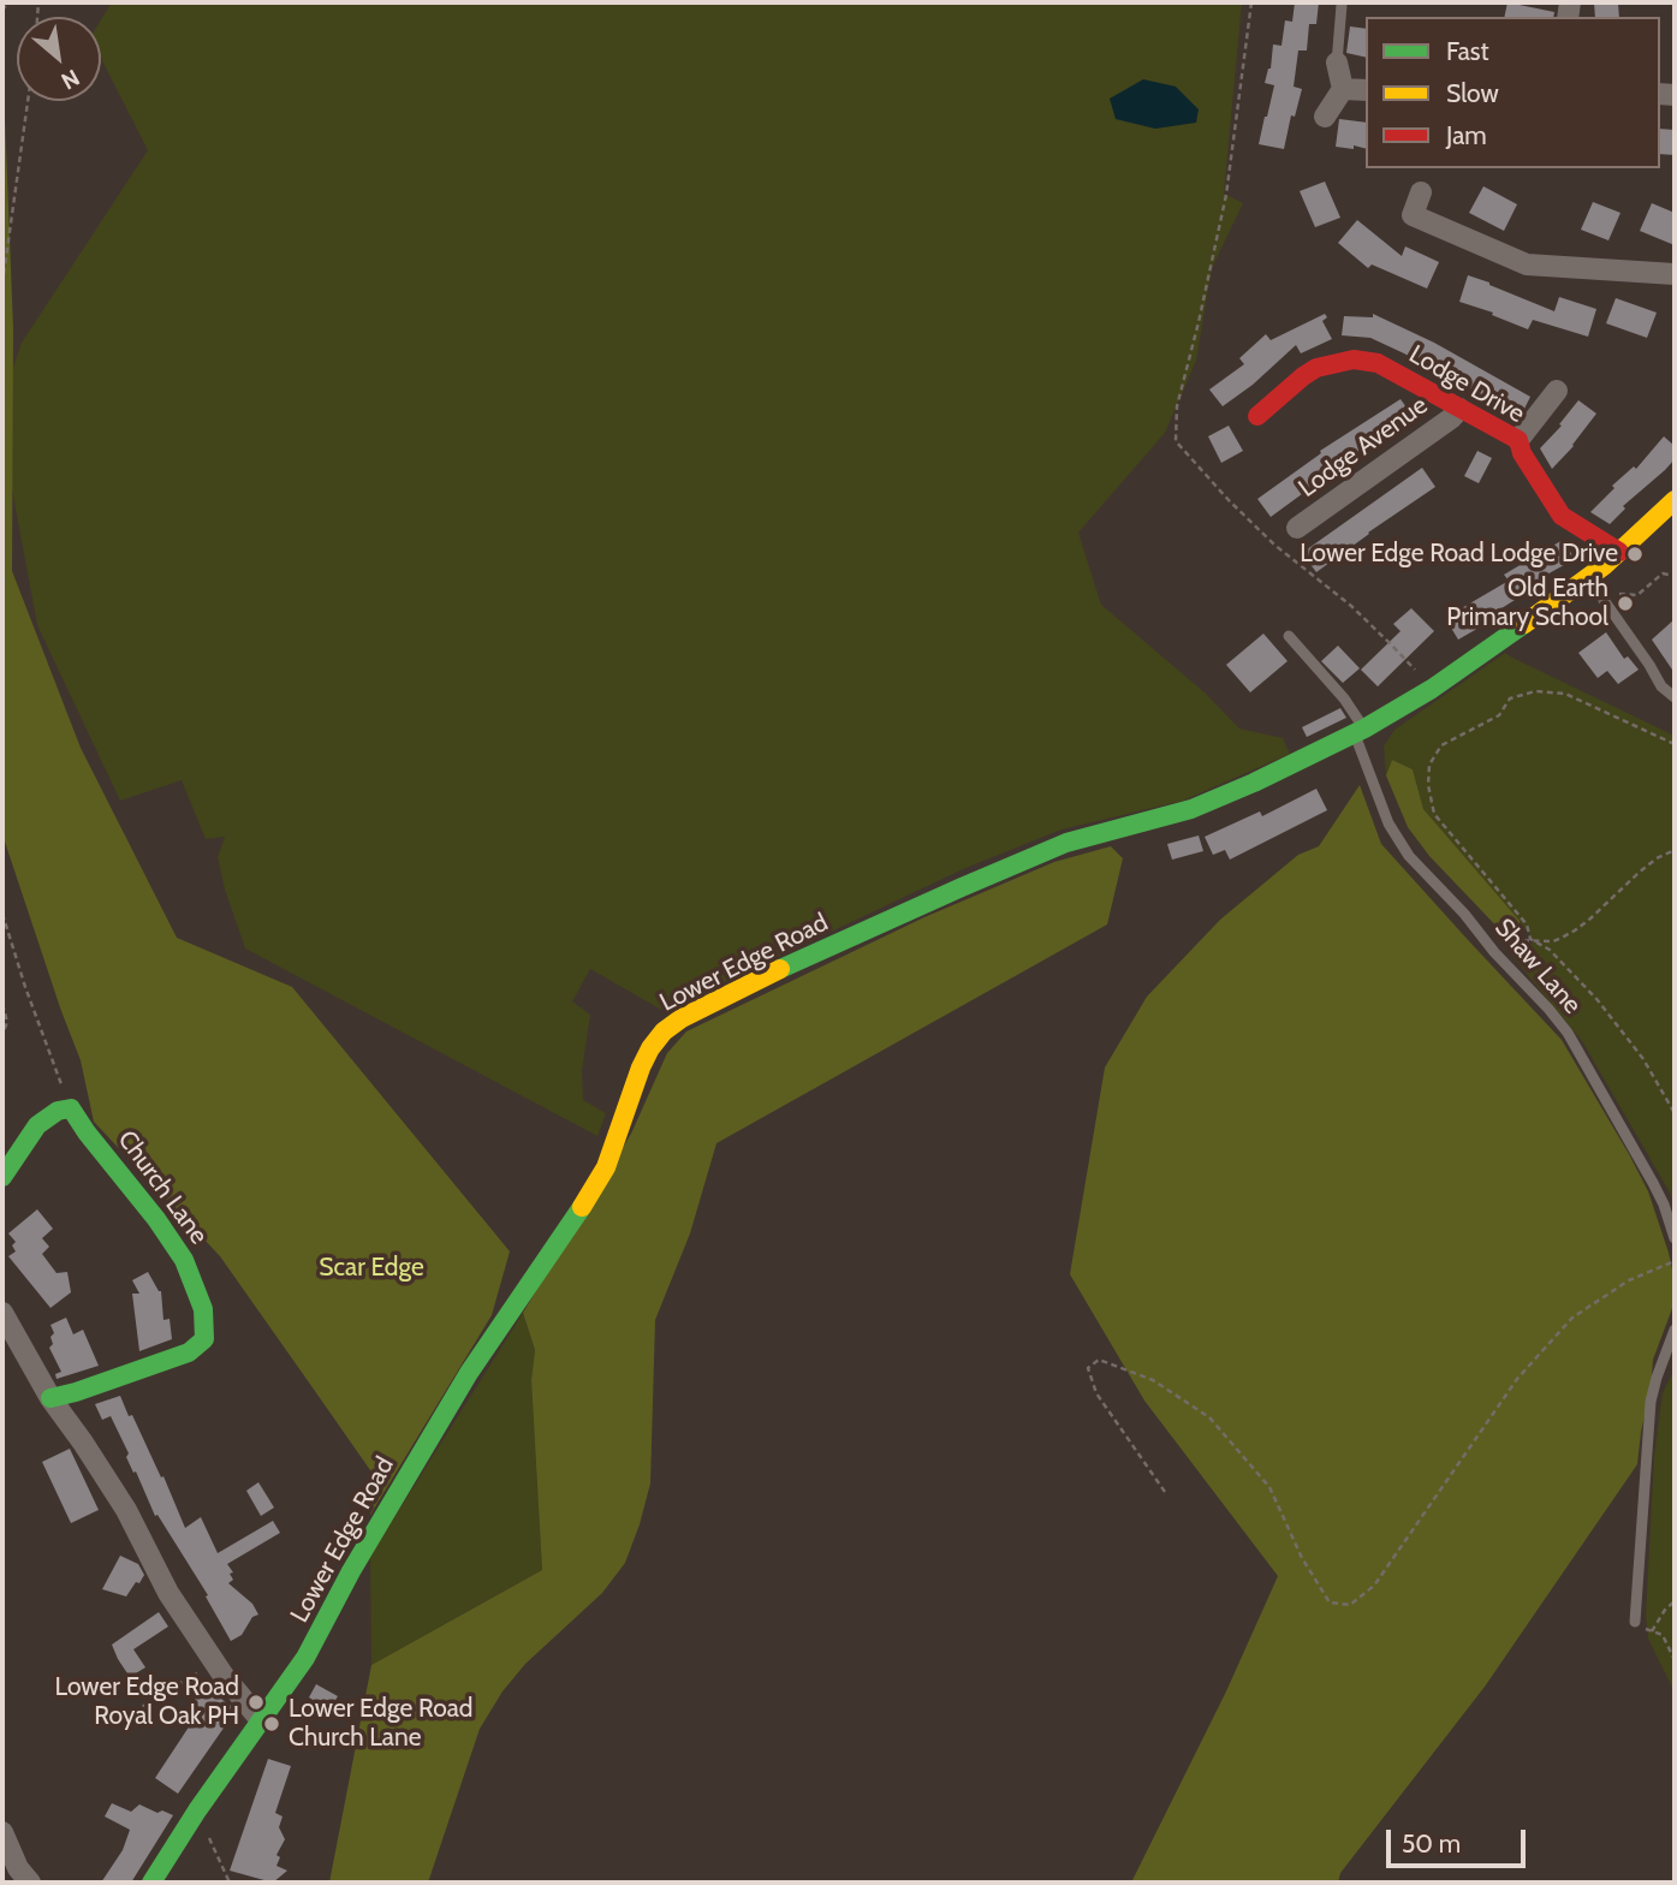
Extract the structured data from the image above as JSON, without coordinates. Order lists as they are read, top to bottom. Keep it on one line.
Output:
{"streets":{"street":["Lodge Drive","Lodge Avenue","Lower Edge Road","Church Lane"],"lane":["Shaw Lane"]},"crossings":[["Lodge Drive","Lodge Avenue"],["Lodge Drive","Lower Edge Road"],["Lower Edge Road","Shaw Lane"]],"parks":["Scar Edge"],"places":["Lower Edge Road Lodge Drive","Old Earth Primary School","Lower Edge Road Royal Oak PH","Lower Edge Road Church Lane"],"legend":["Fast","Slow","Jam"],"scale_bar":"50 m","north":"bottom right"}
